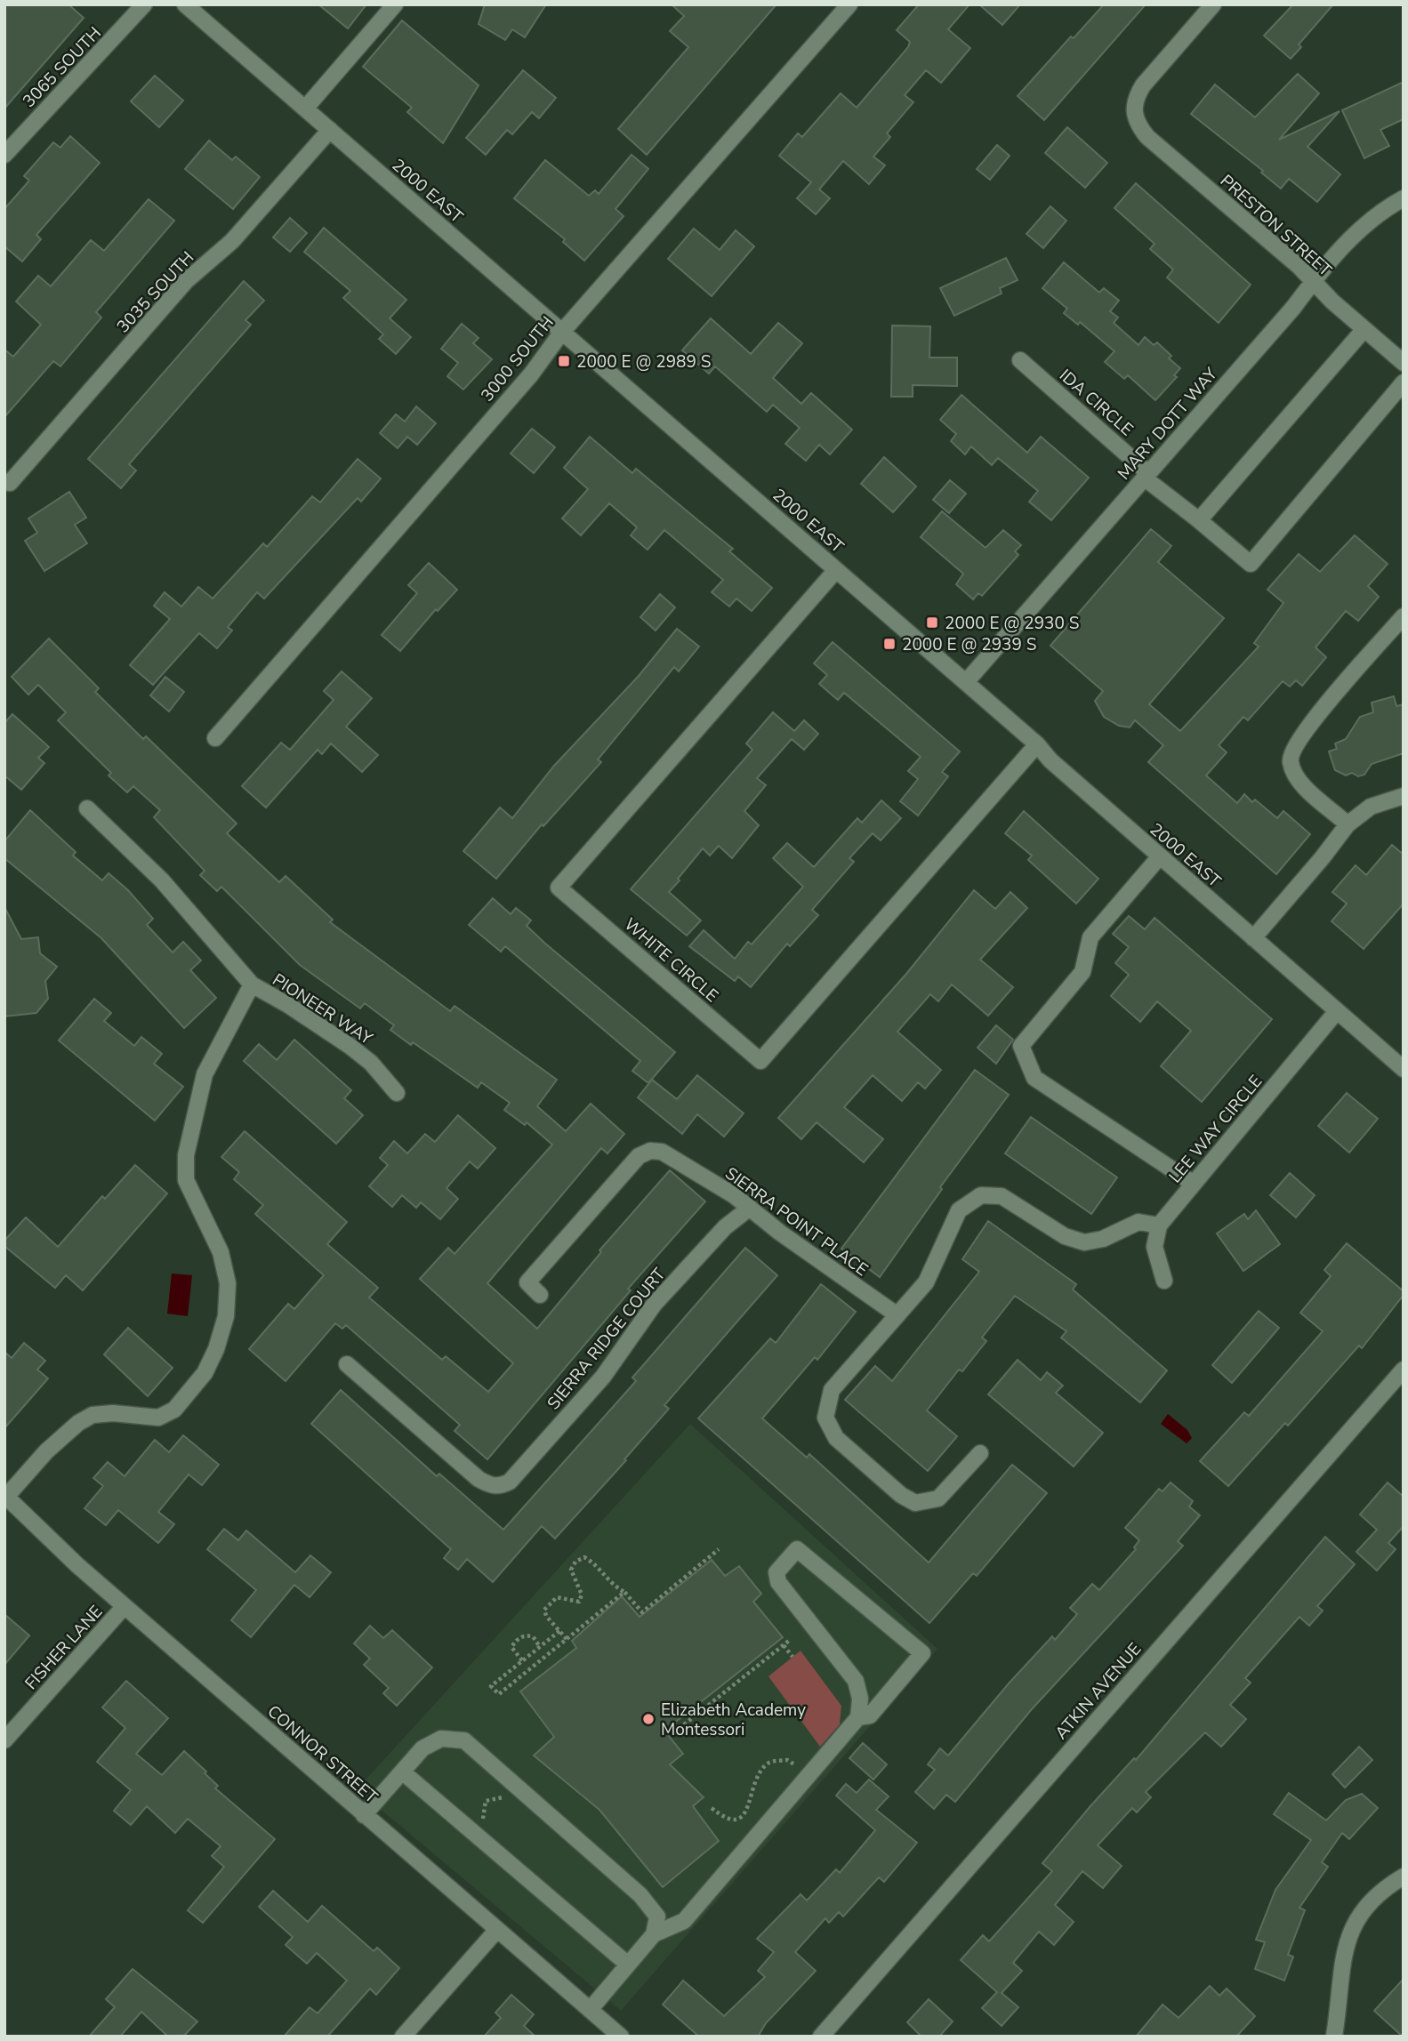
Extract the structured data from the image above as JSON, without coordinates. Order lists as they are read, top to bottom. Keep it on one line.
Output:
{"streets":{"street":["3065 SOUTH","2000 EAST","PRESTON STREET","3035 SOUTH","3000 SOUTH","IDA CIRCLE","MARY DOTT WAY","WHITE CIRCLE","PIONEER WAY","LEE WAY CIRCLE","SIERRA POINT PLACE","SIERRA RIDGE COURT","FISHER LANE","ATKIN AVENUE","CONNOR STREET"]},"crossings":[["2000 EAST","3035 SOUTH"],["2000 EAST","3000 SOUTH"],["2000 EAST","MARY DOTT WAY"],["2000 EAST","WHITE CIRCLE"],["2000 EAST","LEE WAY CIRCLE"],["PRESTON STREET","MARY DOTT WAY"],["IDA CIRCLE","MARY DOTT WAY"],["SIERRA POINT PLACE","SIERRA RIDGE COURT"],["FISHER LANE","CONNOR STREET"]],"places":{"transit":["2000 E @ 2989 S","2000 E @ 2930 S","2000 E @ 2939 S"],"other":["Elizabeth Academy Montessori"]}}
